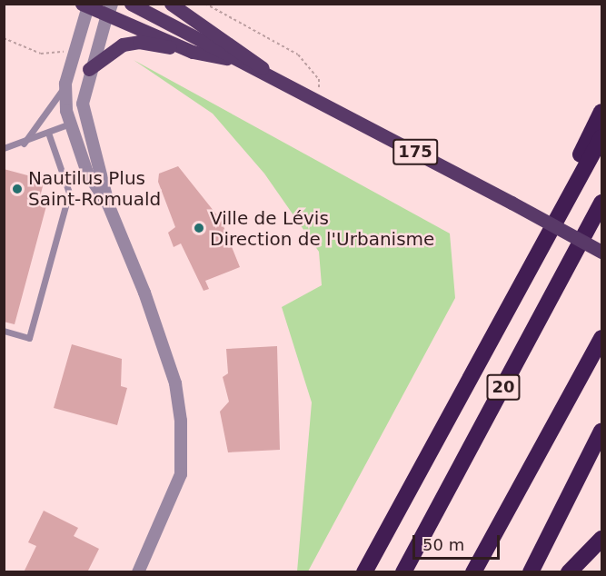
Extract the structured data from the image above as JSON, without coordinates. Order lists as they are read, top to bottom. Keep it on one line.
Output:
{"streets":{"highway":["20"],"main road":["175"]},"places":["Nautilus Plus Saint-Romuald","Ville de Lévis Direction de l'Urbanisme"],"scale_bar":"50 m"}
